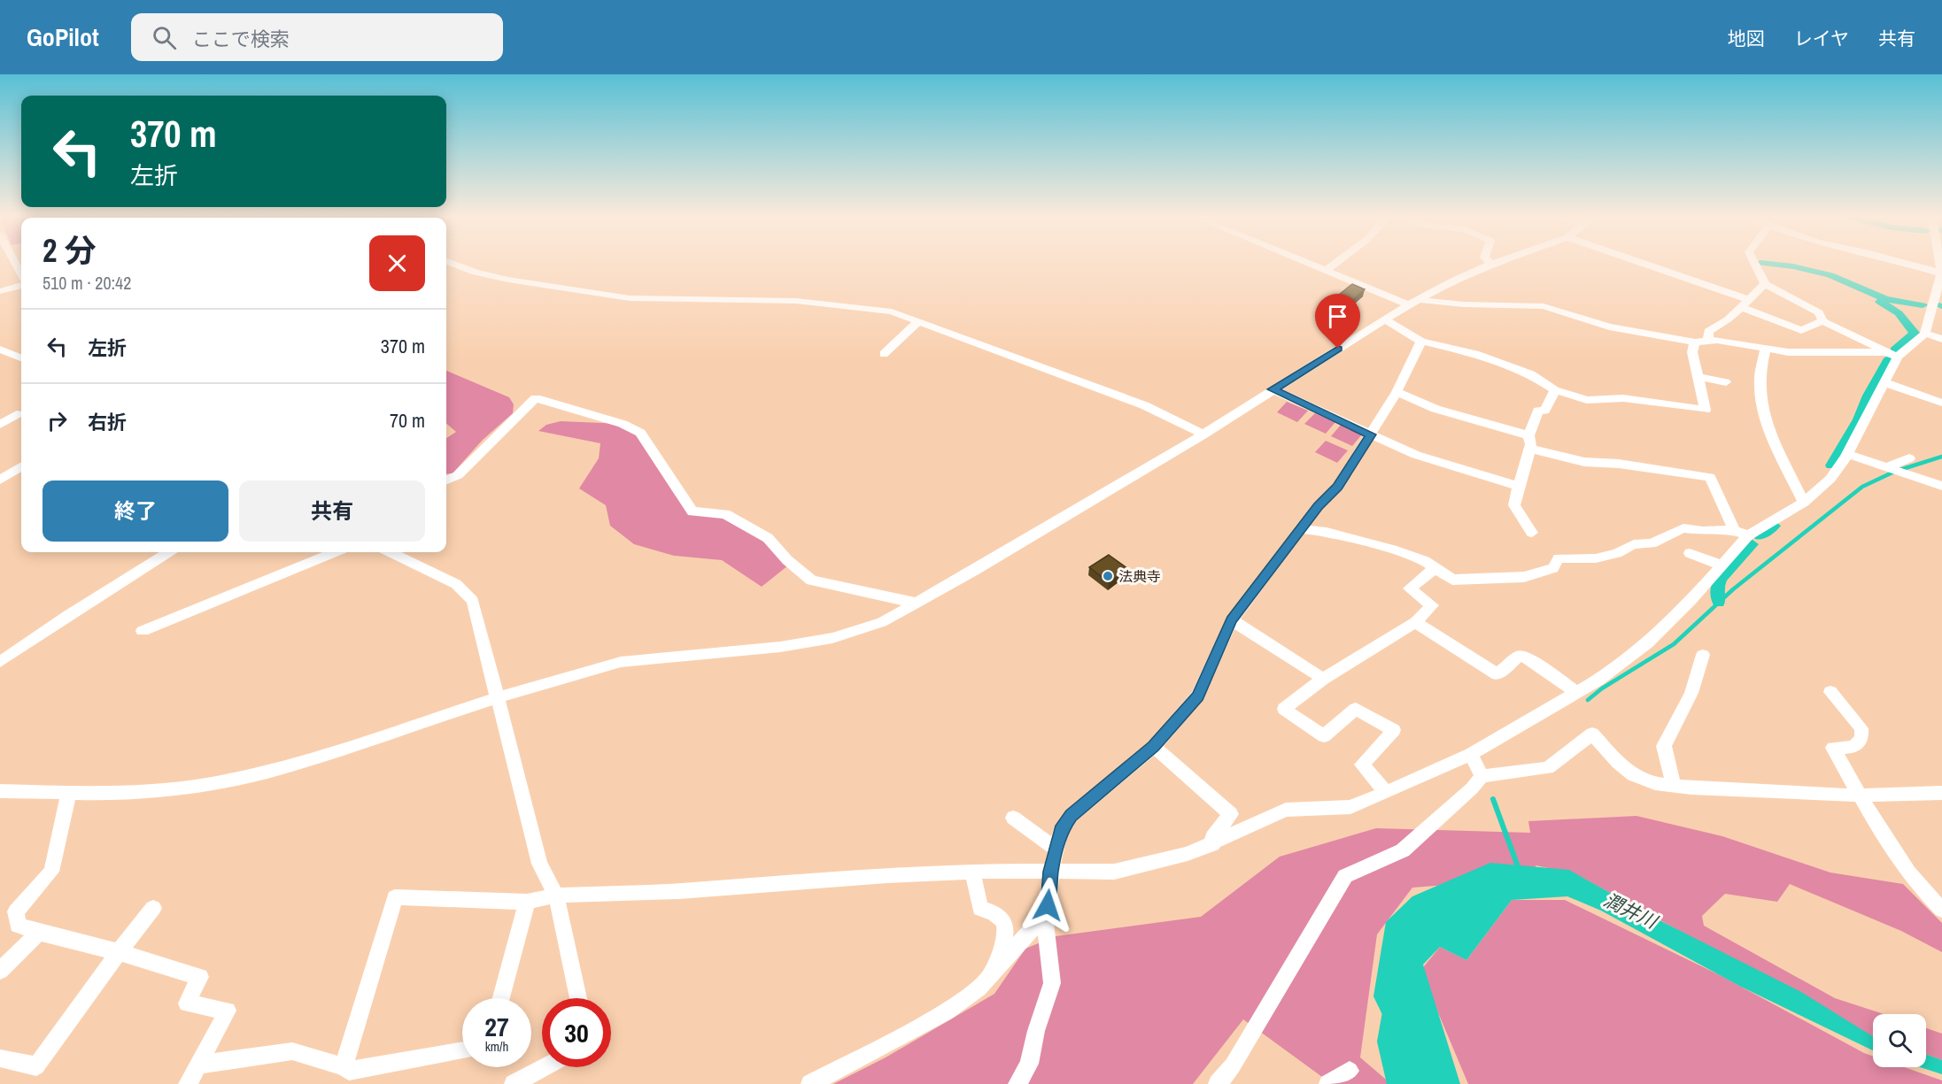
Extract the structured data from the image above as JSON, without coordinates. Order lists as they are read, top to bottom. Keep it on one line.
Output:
{"water":["潤井川"],"places":["法典寺"],"page":{"header":"GoPilot","search":"ここで検索","nav":["地図","レイヤ","共有"],"turn":["370 m","左折"],"heading":["2 分","510 m · 20:42"],"list":[{"name":"左折","value":"370 m"},{"name":"右折","value":"70 m"}],"buttons":["終了","共有"],"speed":"27 km/h","limit":"30"}}
